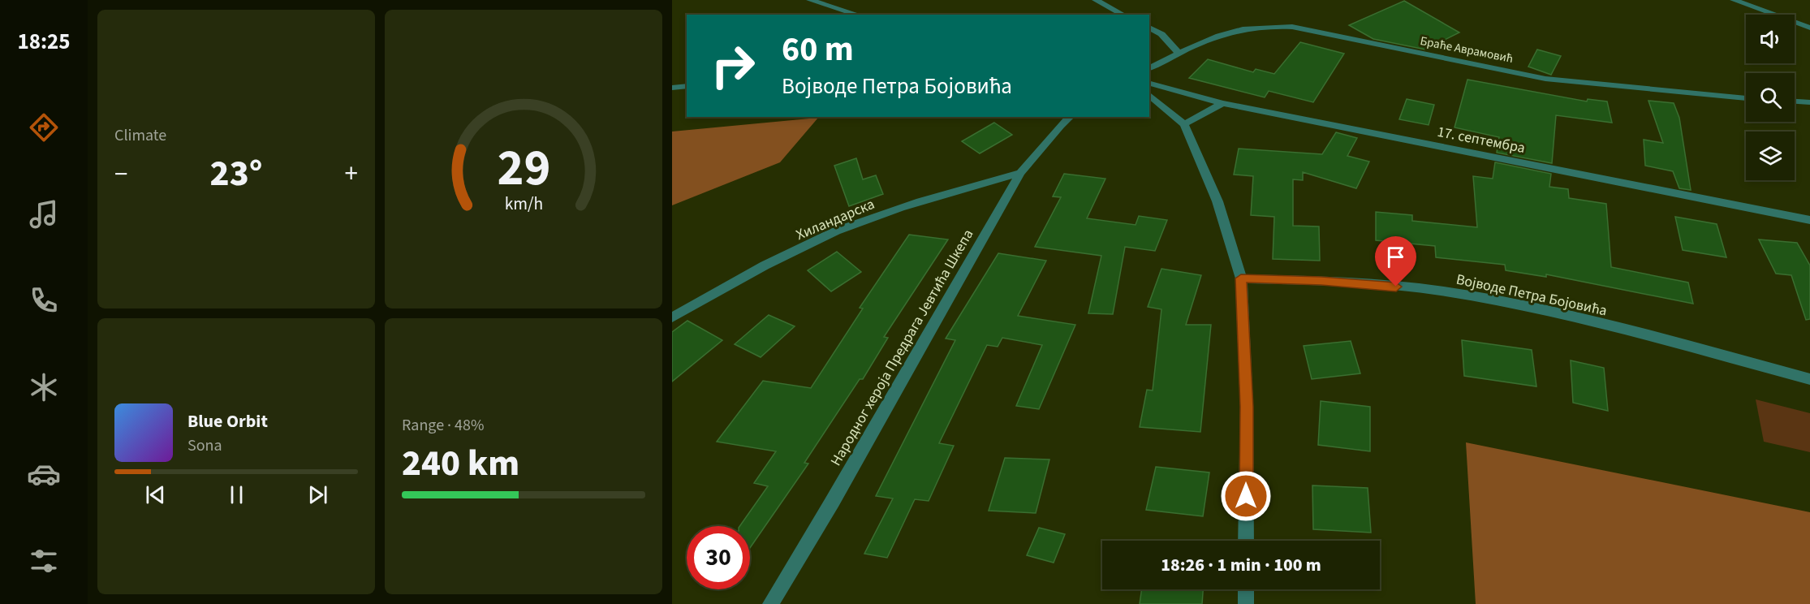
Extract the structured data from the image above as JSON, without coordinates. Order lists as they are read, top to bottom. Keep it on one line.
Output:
{"streets":{"street":["Браће Аврамовић","17. септембра","Хиландарска","Војводе Петра Бојовића","Народног хероја Предрага Јевтића Шкепа"]},"crossings":[["Хиландарска","Народног хероја Предрага Јевтића Шкепа"]],"page":{"tabs":"18:25","tile":["Climate",["Range · 48%","240 km"]],"turn":["60 m","Војводе Петра Бојовића"],"heat":["−","23°","+"],"song":["Blue Orbit","Sona"],"limit":"30","trip":"18:26 · 1 min · 100 m","gauge":["29","km/h"]}}
